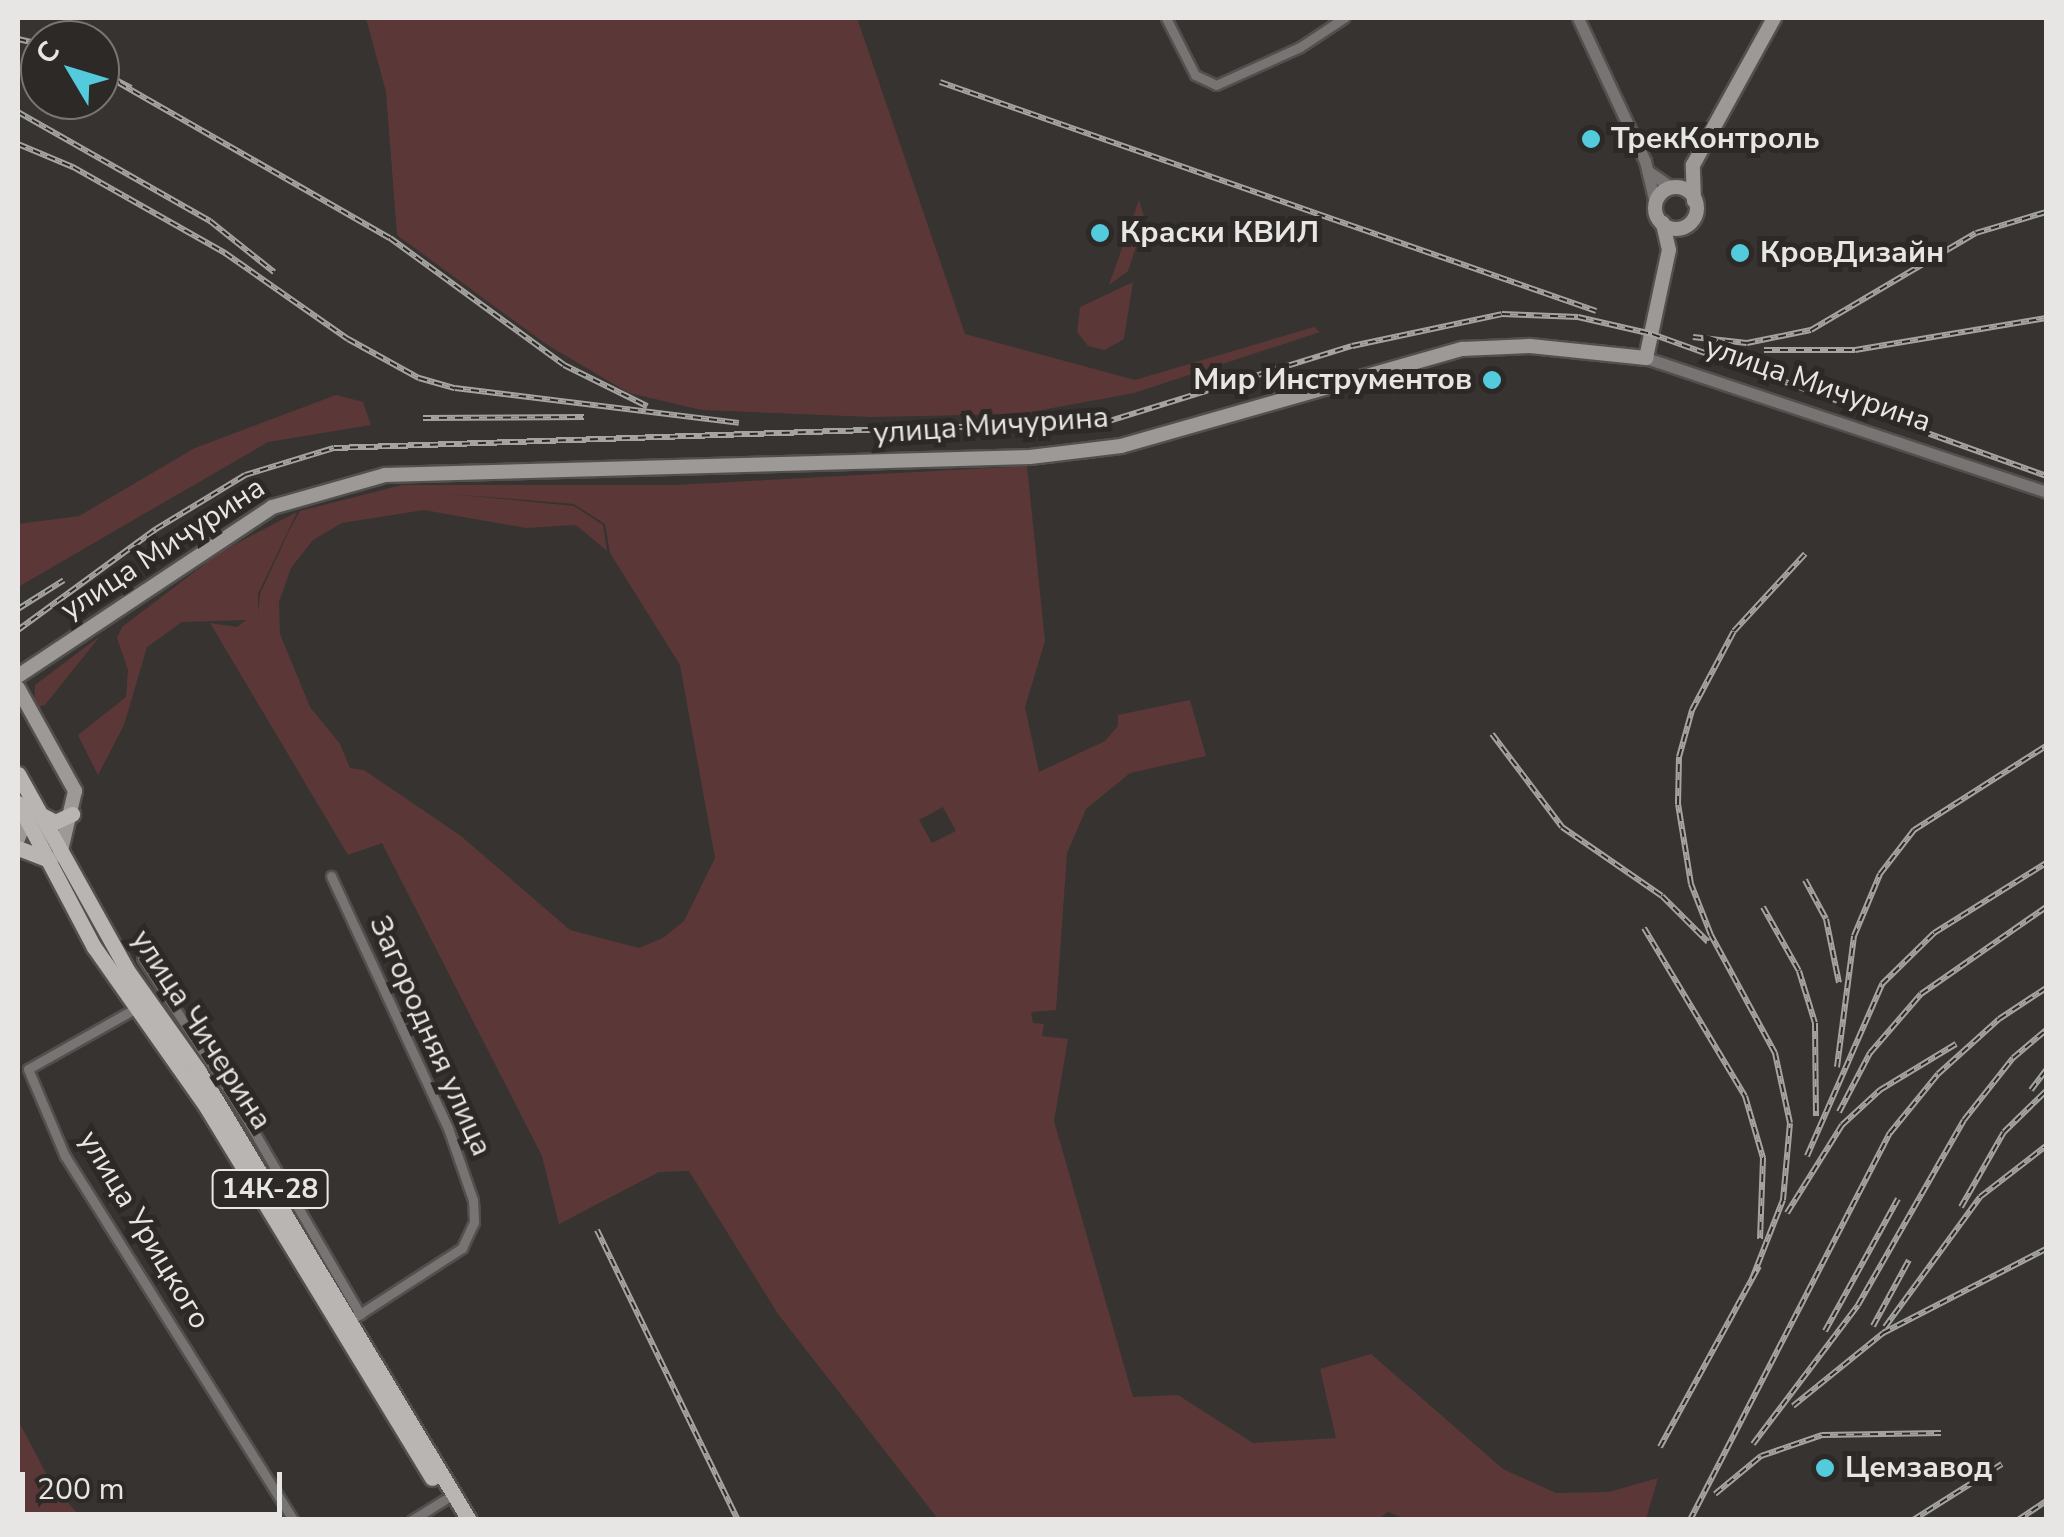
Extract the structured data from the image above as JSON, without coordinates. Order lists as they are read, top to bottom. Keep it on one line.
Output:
{"streets":{"main road":["улица Мичурина","улица Чичерина","14К-28"],"street":["Загородняя улица","улица Урицкого"]},"crossings":[["улица Чичерина","Загородняя улица"],["улица Чичерина","улица Урицкого"]],"places":["ТрекКонтроль","Краски КВИЛ","КровДизайн","Мир Инструментов","Цемзавод"],"scale_bar":"200 m","north":"top left"}
